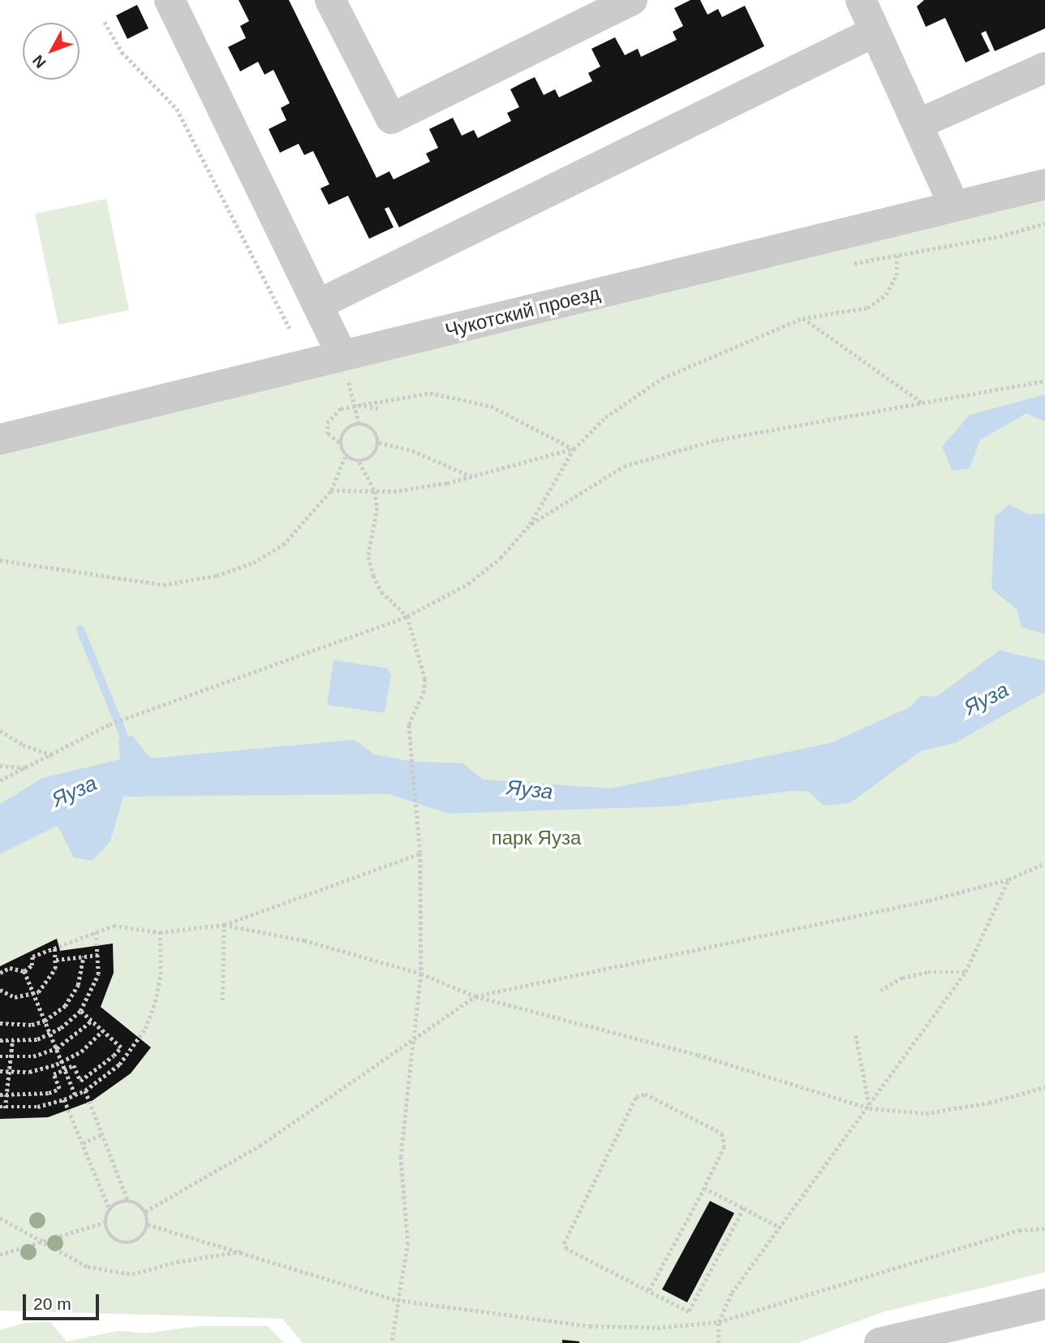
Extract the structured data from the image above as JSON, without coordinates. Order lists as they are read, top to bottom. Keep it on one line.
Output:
{"streets":{"street":["Чукотский проезд"]},"water":["Яуза"],"parks":["парк Яуза"],"scale_bar":"20 m","north":"bottom left"}
